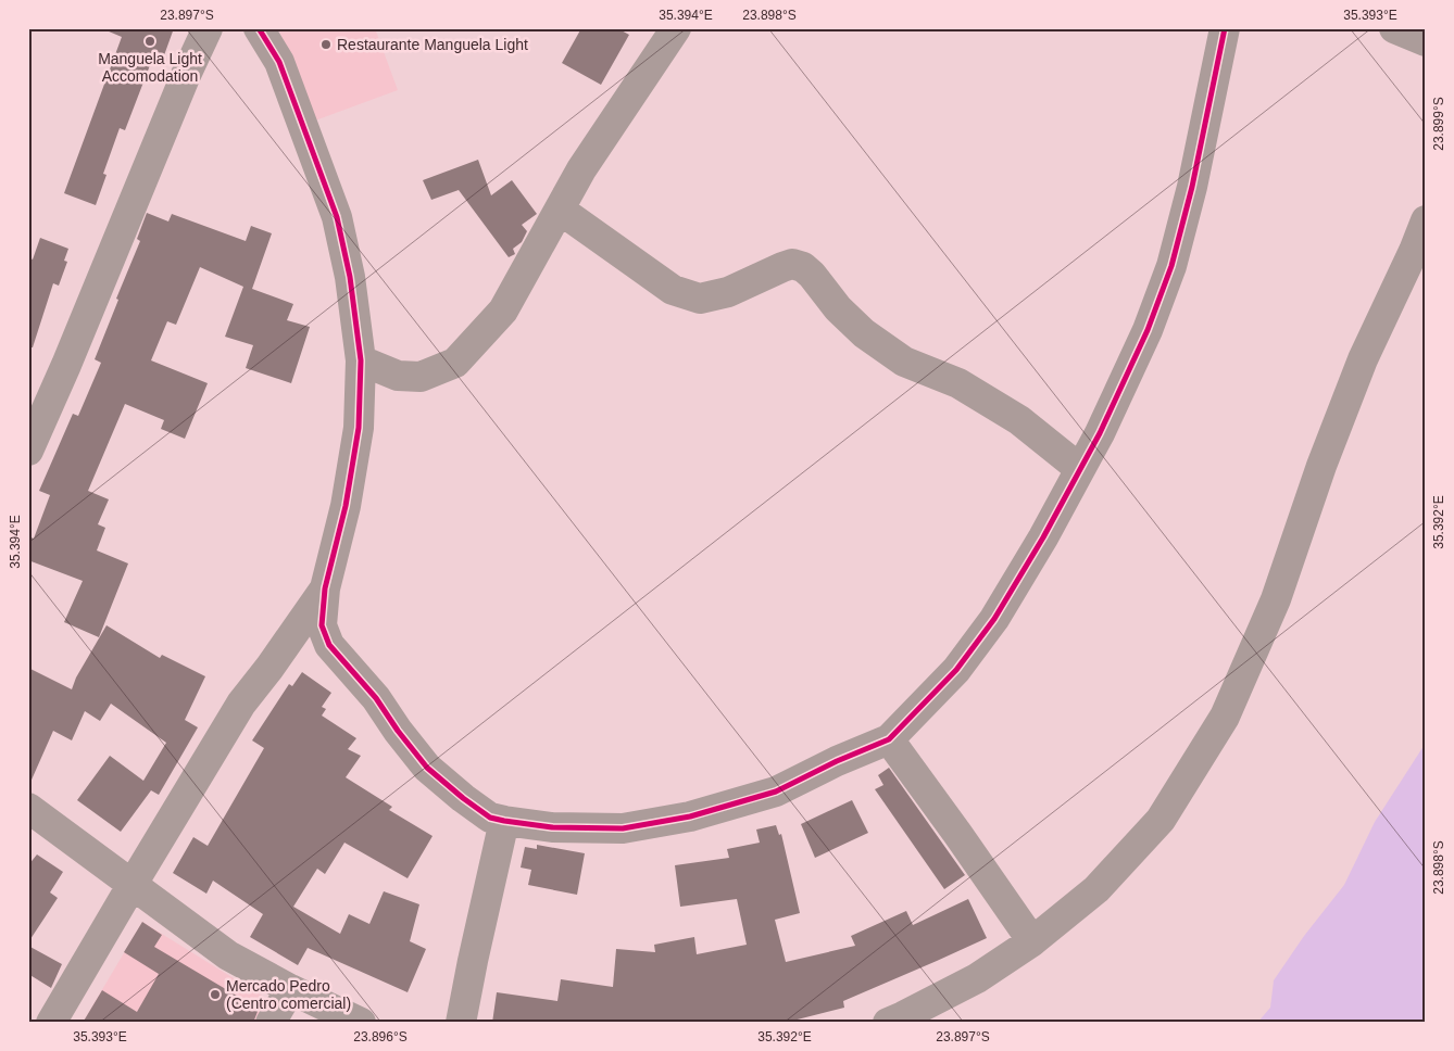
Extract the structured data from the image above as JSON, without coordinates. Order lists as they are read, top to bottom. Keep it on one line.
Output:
{"places":["Manguela Light Accomodation","Restaurante Manguela Light","Mercado Pedro (Centro comercial)"],"coordinates":["23.897°S","35.394°E","23.898°S","35.393°E","23.899°S","35.392°E","23.896°S"]}
